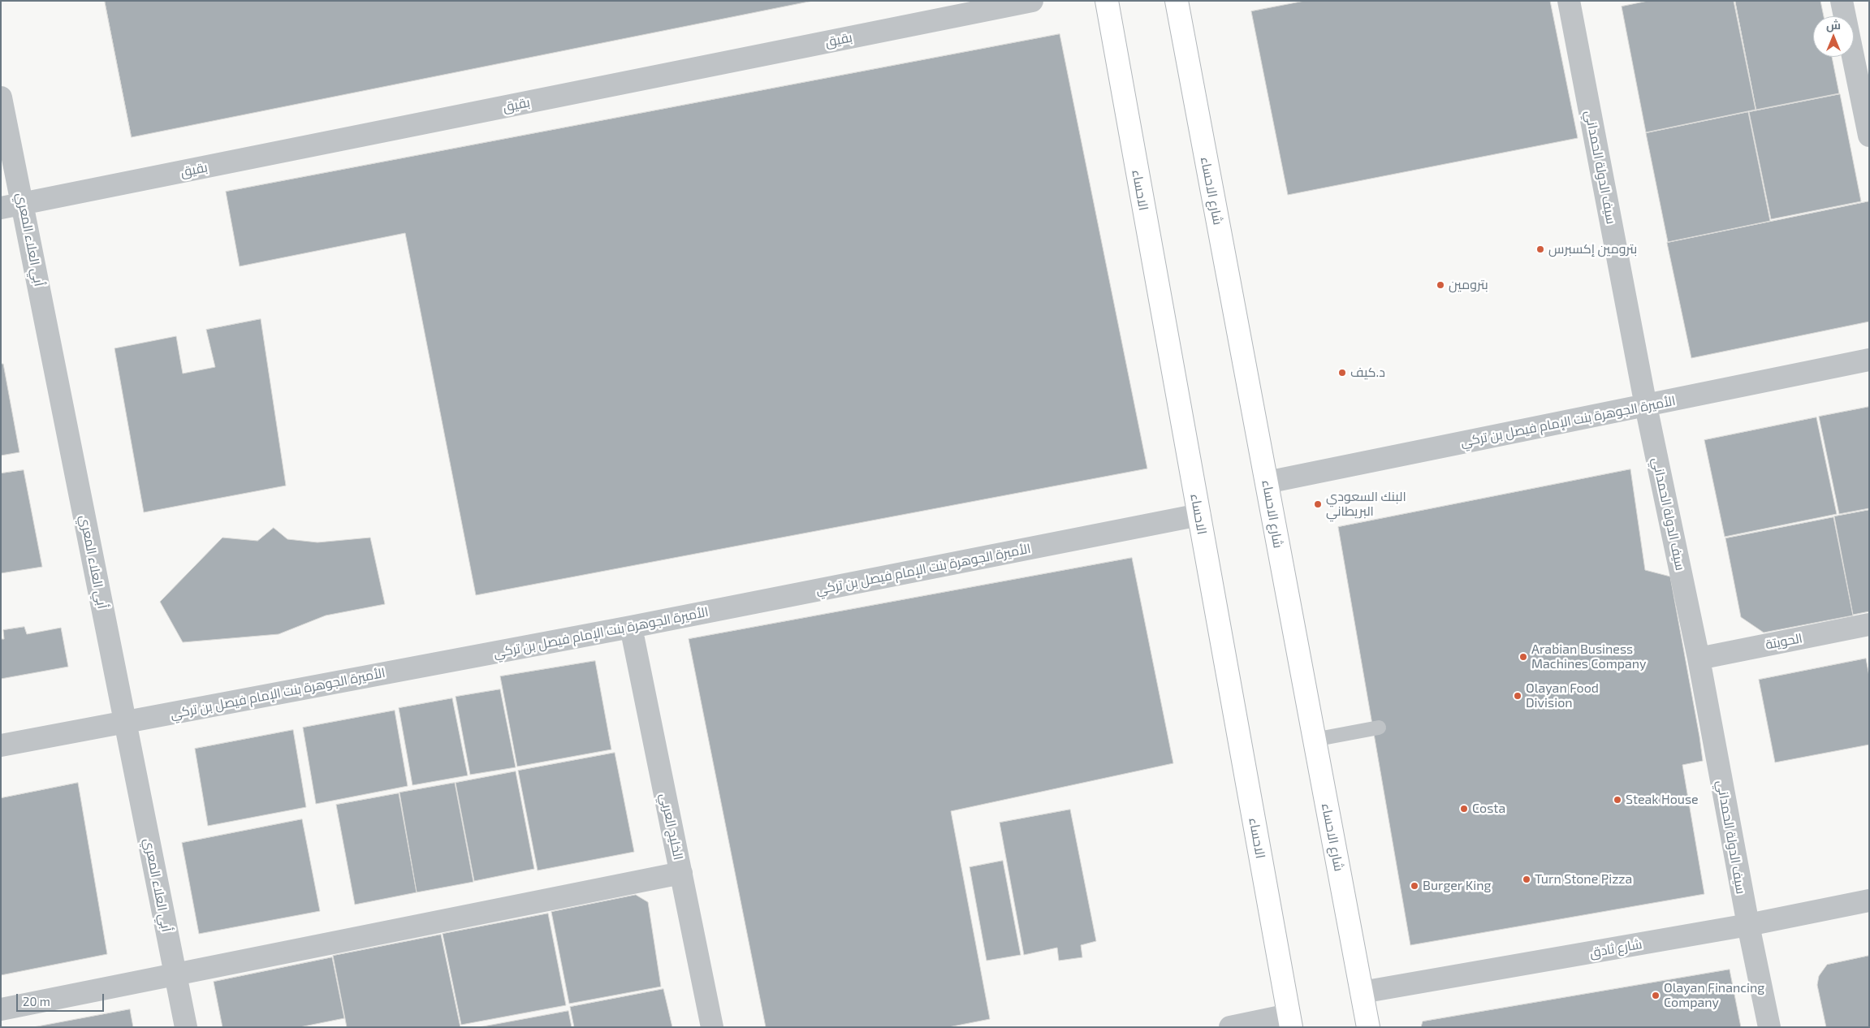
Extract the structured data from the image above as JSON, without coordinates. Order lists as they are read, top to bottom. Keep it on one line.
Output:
{"streets":{"main road":["الاحساء","شارع الاحساء"],"street":["بقيق","سيف الدولة الحمداني","أبي العلاء المعري","الأميرة الجوهرة بنت الإمام فيصل بن تركي","الحويتة","الخليج العربي","شارع ثادق"]},"crossings":[["بقيق","أبي العلاء المعري"],["سيف الدولة الحمداني","الأميرة الجوهرة بنت الإمام فيصل بن تركي"],["سيف الدولة الحمداني","الحويتة"],["سيف الدولة الحمداني","شارع ثادق"],["الاحساء","الأميرة الجوهرة بنت الإمام فيصل بن تركي"],["شارع الاحساء","الأميرة الجوهرة بنت الإمام فيصل بن تركي"],["شارع الاحساء","شارع ثادق"],["أبي العلاء المعري","الأميرة الجوهرة بنت الإمام فيصل بن تركي"],["الأميرة الجوهرة بنت الإمام فيصل بن تركي","الخليج العربي"]],"places":["بترومين إكسبرس","بترومين","د.كيف","البنك السعودي البريطاني","Arabian Business Machines Company","Olayan Food Division","Steak House","Costa","Turn Stone Pizza","Burger King","Olayan Financing Company"],"scale_bar":"20 m","north":"top"}
